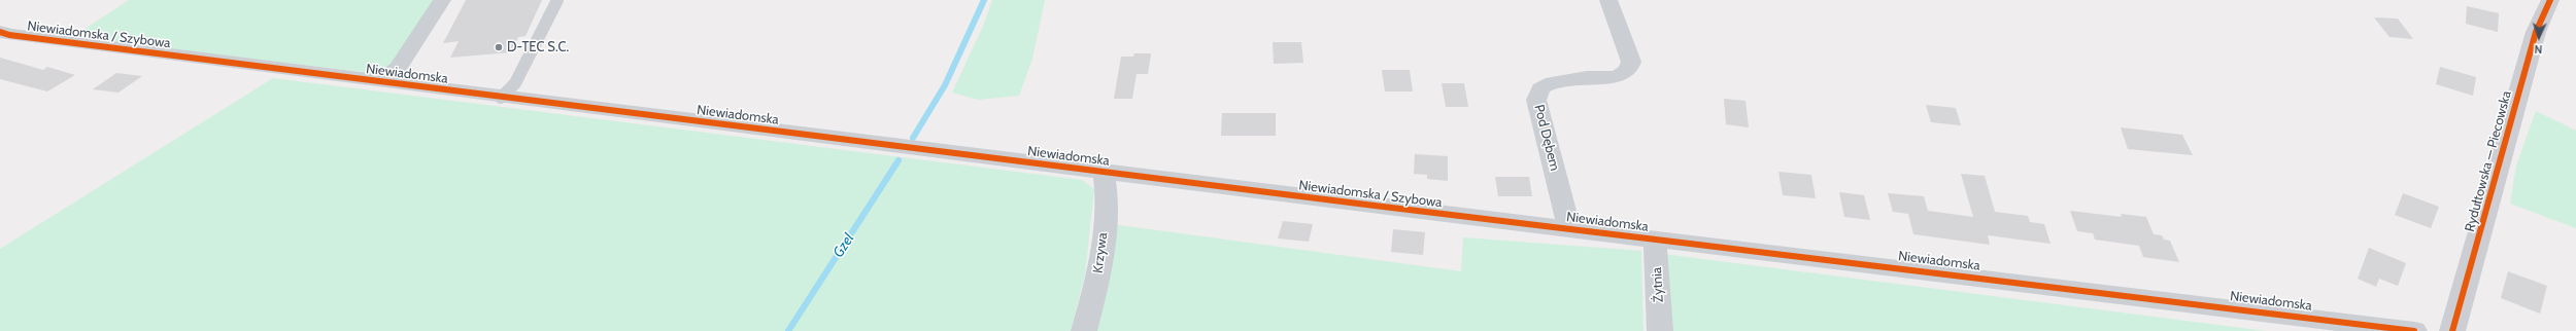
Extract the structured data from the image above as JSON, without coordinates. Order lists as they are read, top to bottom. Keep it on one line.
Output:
{"streets":{"street":["Niewiadomska / Szybowa","Niewiadomska","Pod Dębem","Rydułtowska — Piecowska","Krzywa","Żytnia"]},"crossings":[["Niewiadomska / Szybowa","Niewiadomska"],["Niewiadomska","Pod Dębem"],["Niewiadomska","Krzywa"],["Niewiadomska","Żytnia"]],"water":["Gzel"],"places":["D-TEC S.C."],"north":"bottom"}
